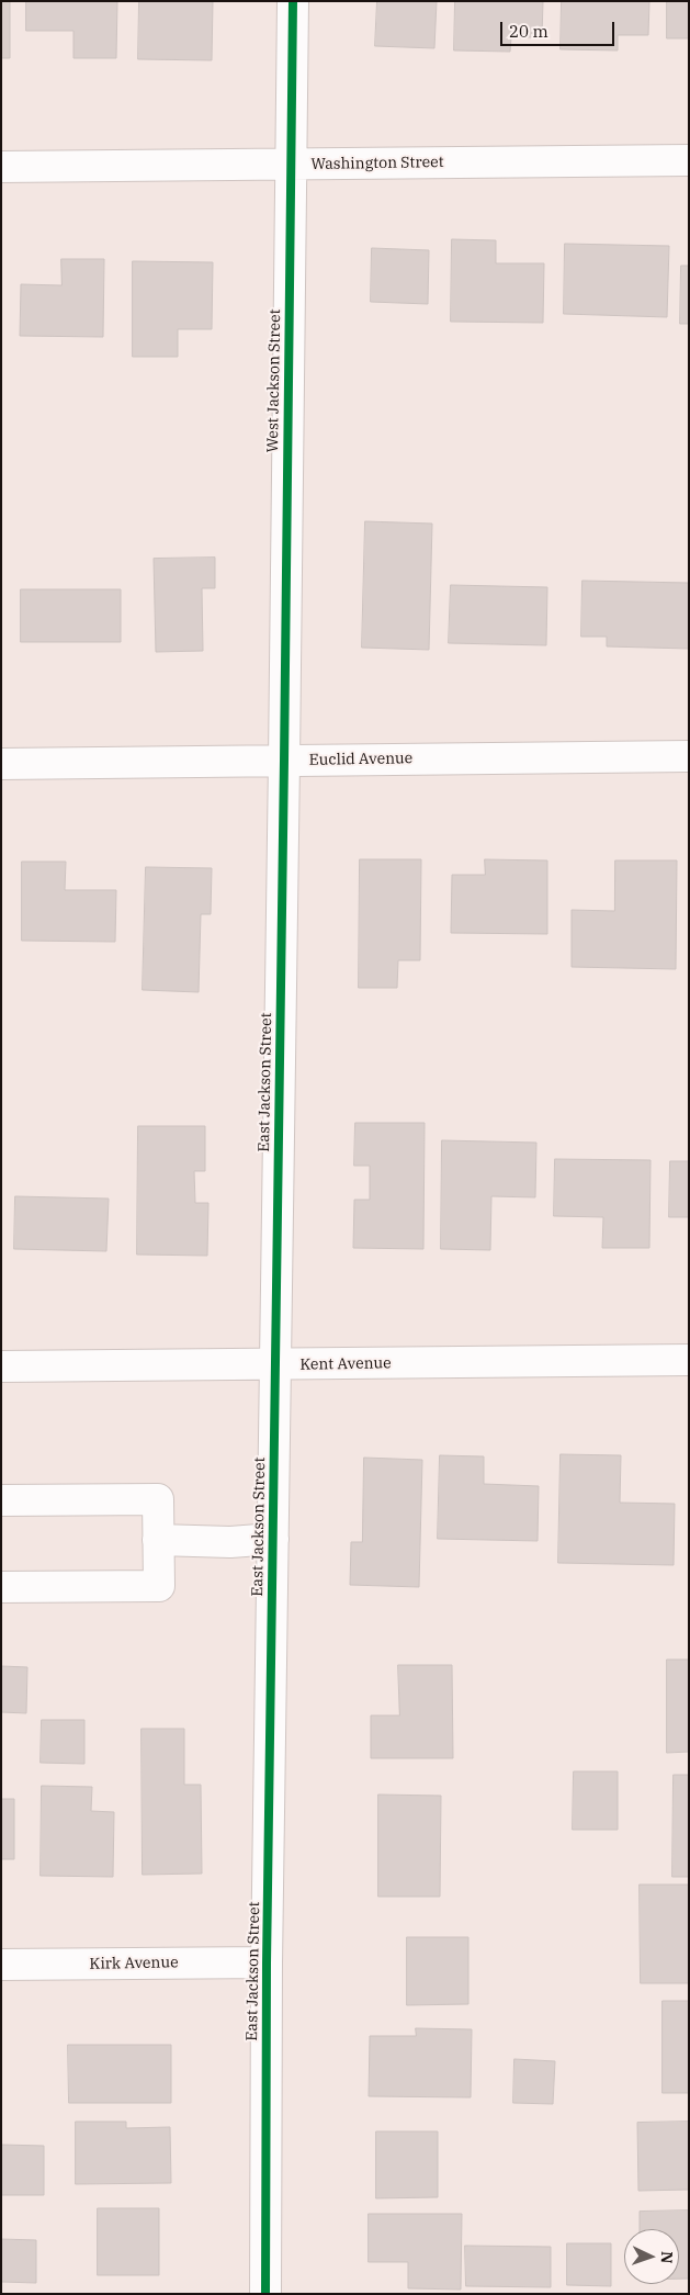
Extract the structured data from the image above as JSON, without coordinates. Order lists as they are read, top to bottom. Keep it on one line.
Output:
{"streets":{"street":["Washington Street","West Jackson Street","Euclid Avenue","East Jackson Street","Kent Avenue","Kirk Avenue"]},"crossings":[["Washington Street","West Jackson Street"],["West Jackson Street","Euclid Avenue"],["West Jackson Street","East Jackson Street"],["Euclid Avenue","East Jackson Street"],["East Jackson Street","Kent Avenue"],["East Jackson Street","Kirk Avenue"]],"scale_bar":"20 m","north":"right"}
